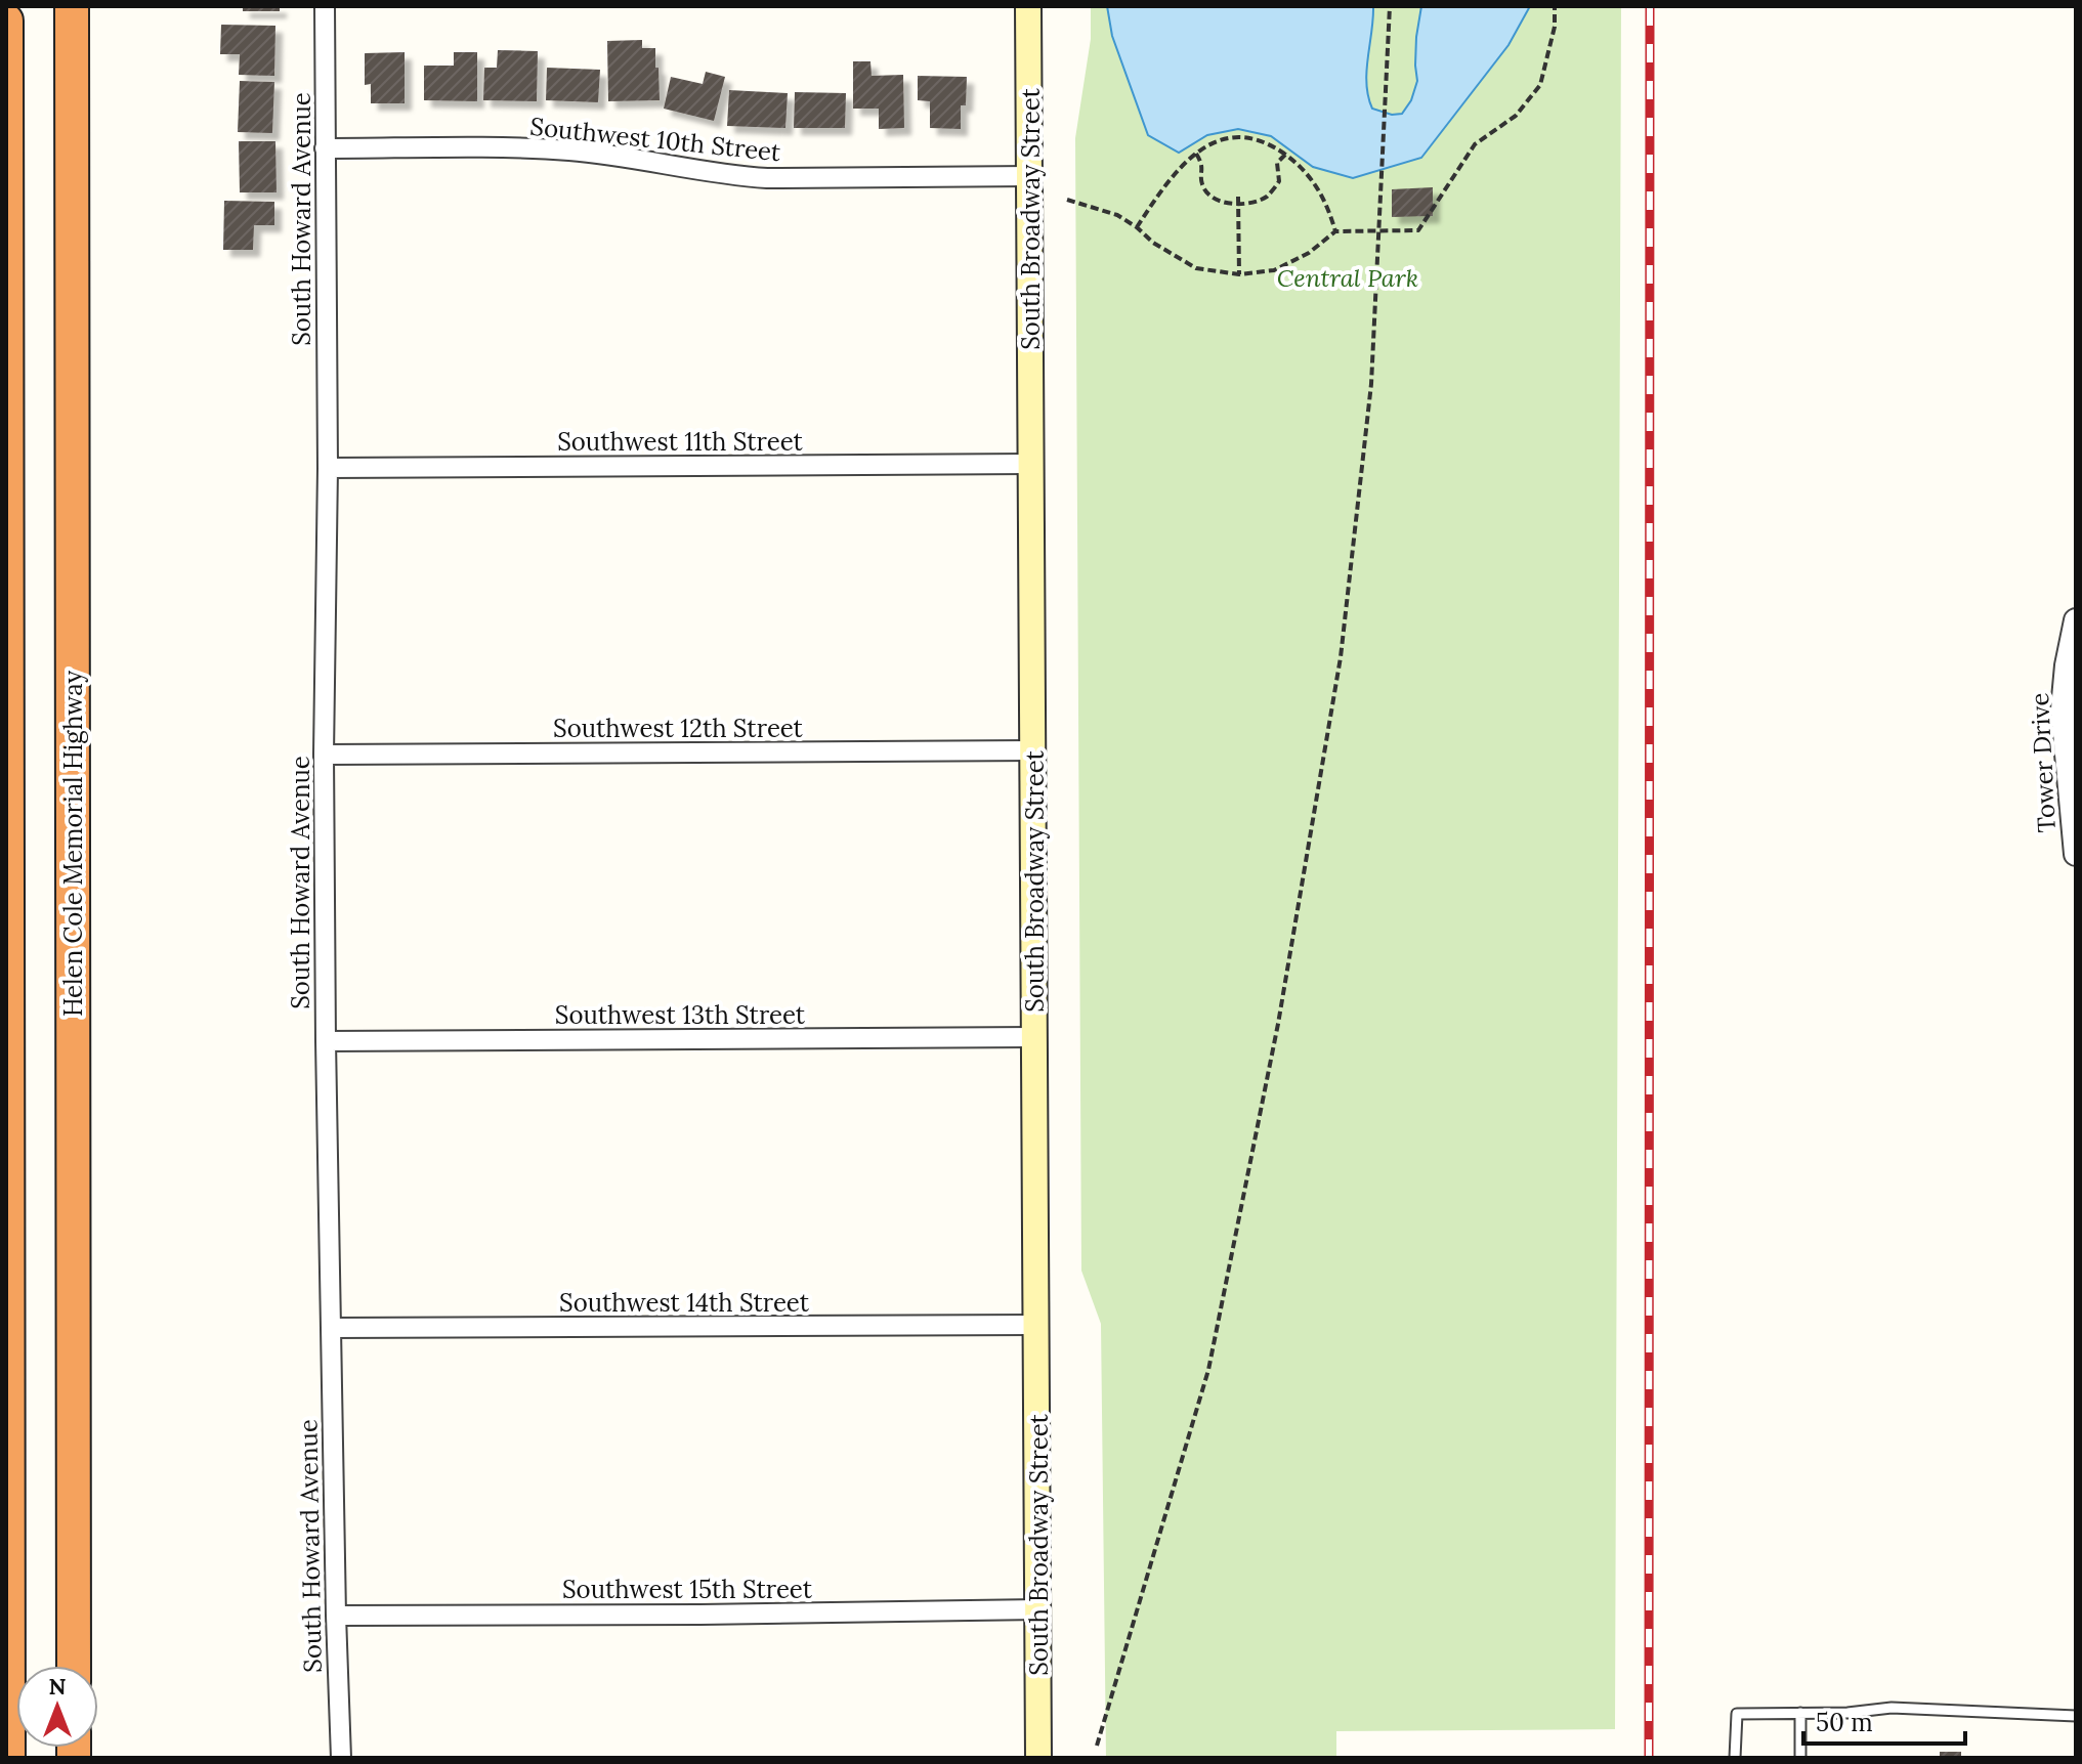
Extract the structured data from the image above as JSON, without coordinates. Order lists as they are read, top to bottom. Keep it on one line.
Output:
{"streets":{"highway":["Helen Cole Memorial Highway"],"main road":["South Broadway Street"],"street":["Southwest 10th Street","South Howard Avenue","Southwest 11th Street","Southwest 12th Street","Tower Drive","Southwest 13th Street","Southwest 14th Street","Southwest 15th Street"]},"crossings":[["Southwest 10th Street","South Howard Avenue"],["Southwest 10th Street","South Broadway Street"],["South Howard Avenue","Southwest 11th Street"],["South Howard Avenue","Southwest 12th Street"],["South Howard Avenue","Southwest 13th Street"],["South Howard Avenue","Southwest 14th Street"],["South Howard Avenue","Southwest 15th Street"],["South Broadway Street","Southwest 11th Street"],["South Broadway Street","Southwest 12th Street"],["South Broadway Street","Southwest 13th Street"],["South Broadway Street","Southwest 14th Street"],["South Broadway Street","Southwest 15th Street"]],"parks":["Central Park"],"scale_bar":"50 m","north":"top"}
